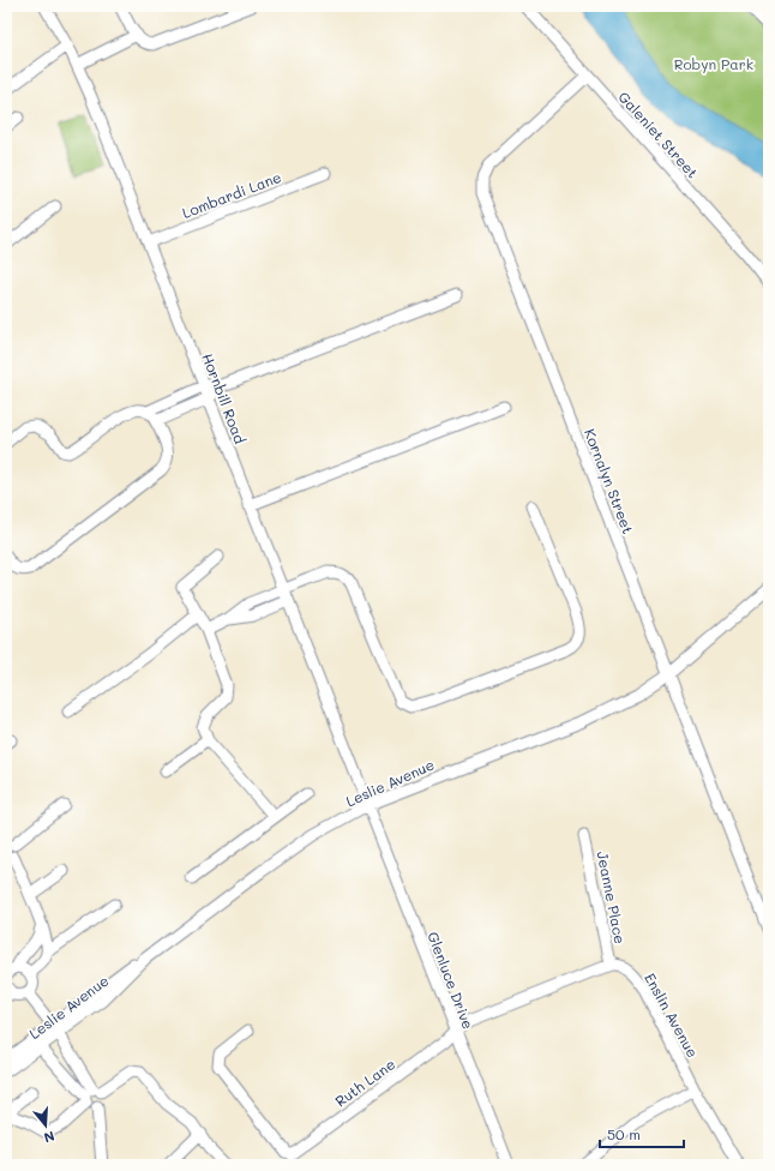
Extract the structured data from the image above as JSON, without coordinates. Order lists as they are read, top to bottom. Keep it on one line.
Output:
{"streets":{"street":["Galeniet Street","Lombardi Lane","Hornbill Road","Kornalyn Street","Leslie Avenue","Jeanne Place","Glenluce Drive","Enslin Avenue","Ruth Lane"]},"crossings":[["Galeniet Street","Kornalyn Street"],["Lombardi Lane","Hornbill Road"],["Hornbill Road","Leslie Avenue"],["Hornbill Road","Glenluce Drive"],["Kornalyn Street","Leslie Avenue"],["Leslie Avenue","Glenluce Drive"],["Jeanne Place","Enslin Avenue"],["Glenluce Drive","Ruth Lane"]],"parks":["Robyn Park"],"scale_bar":"50 m","north":"bottom"}
